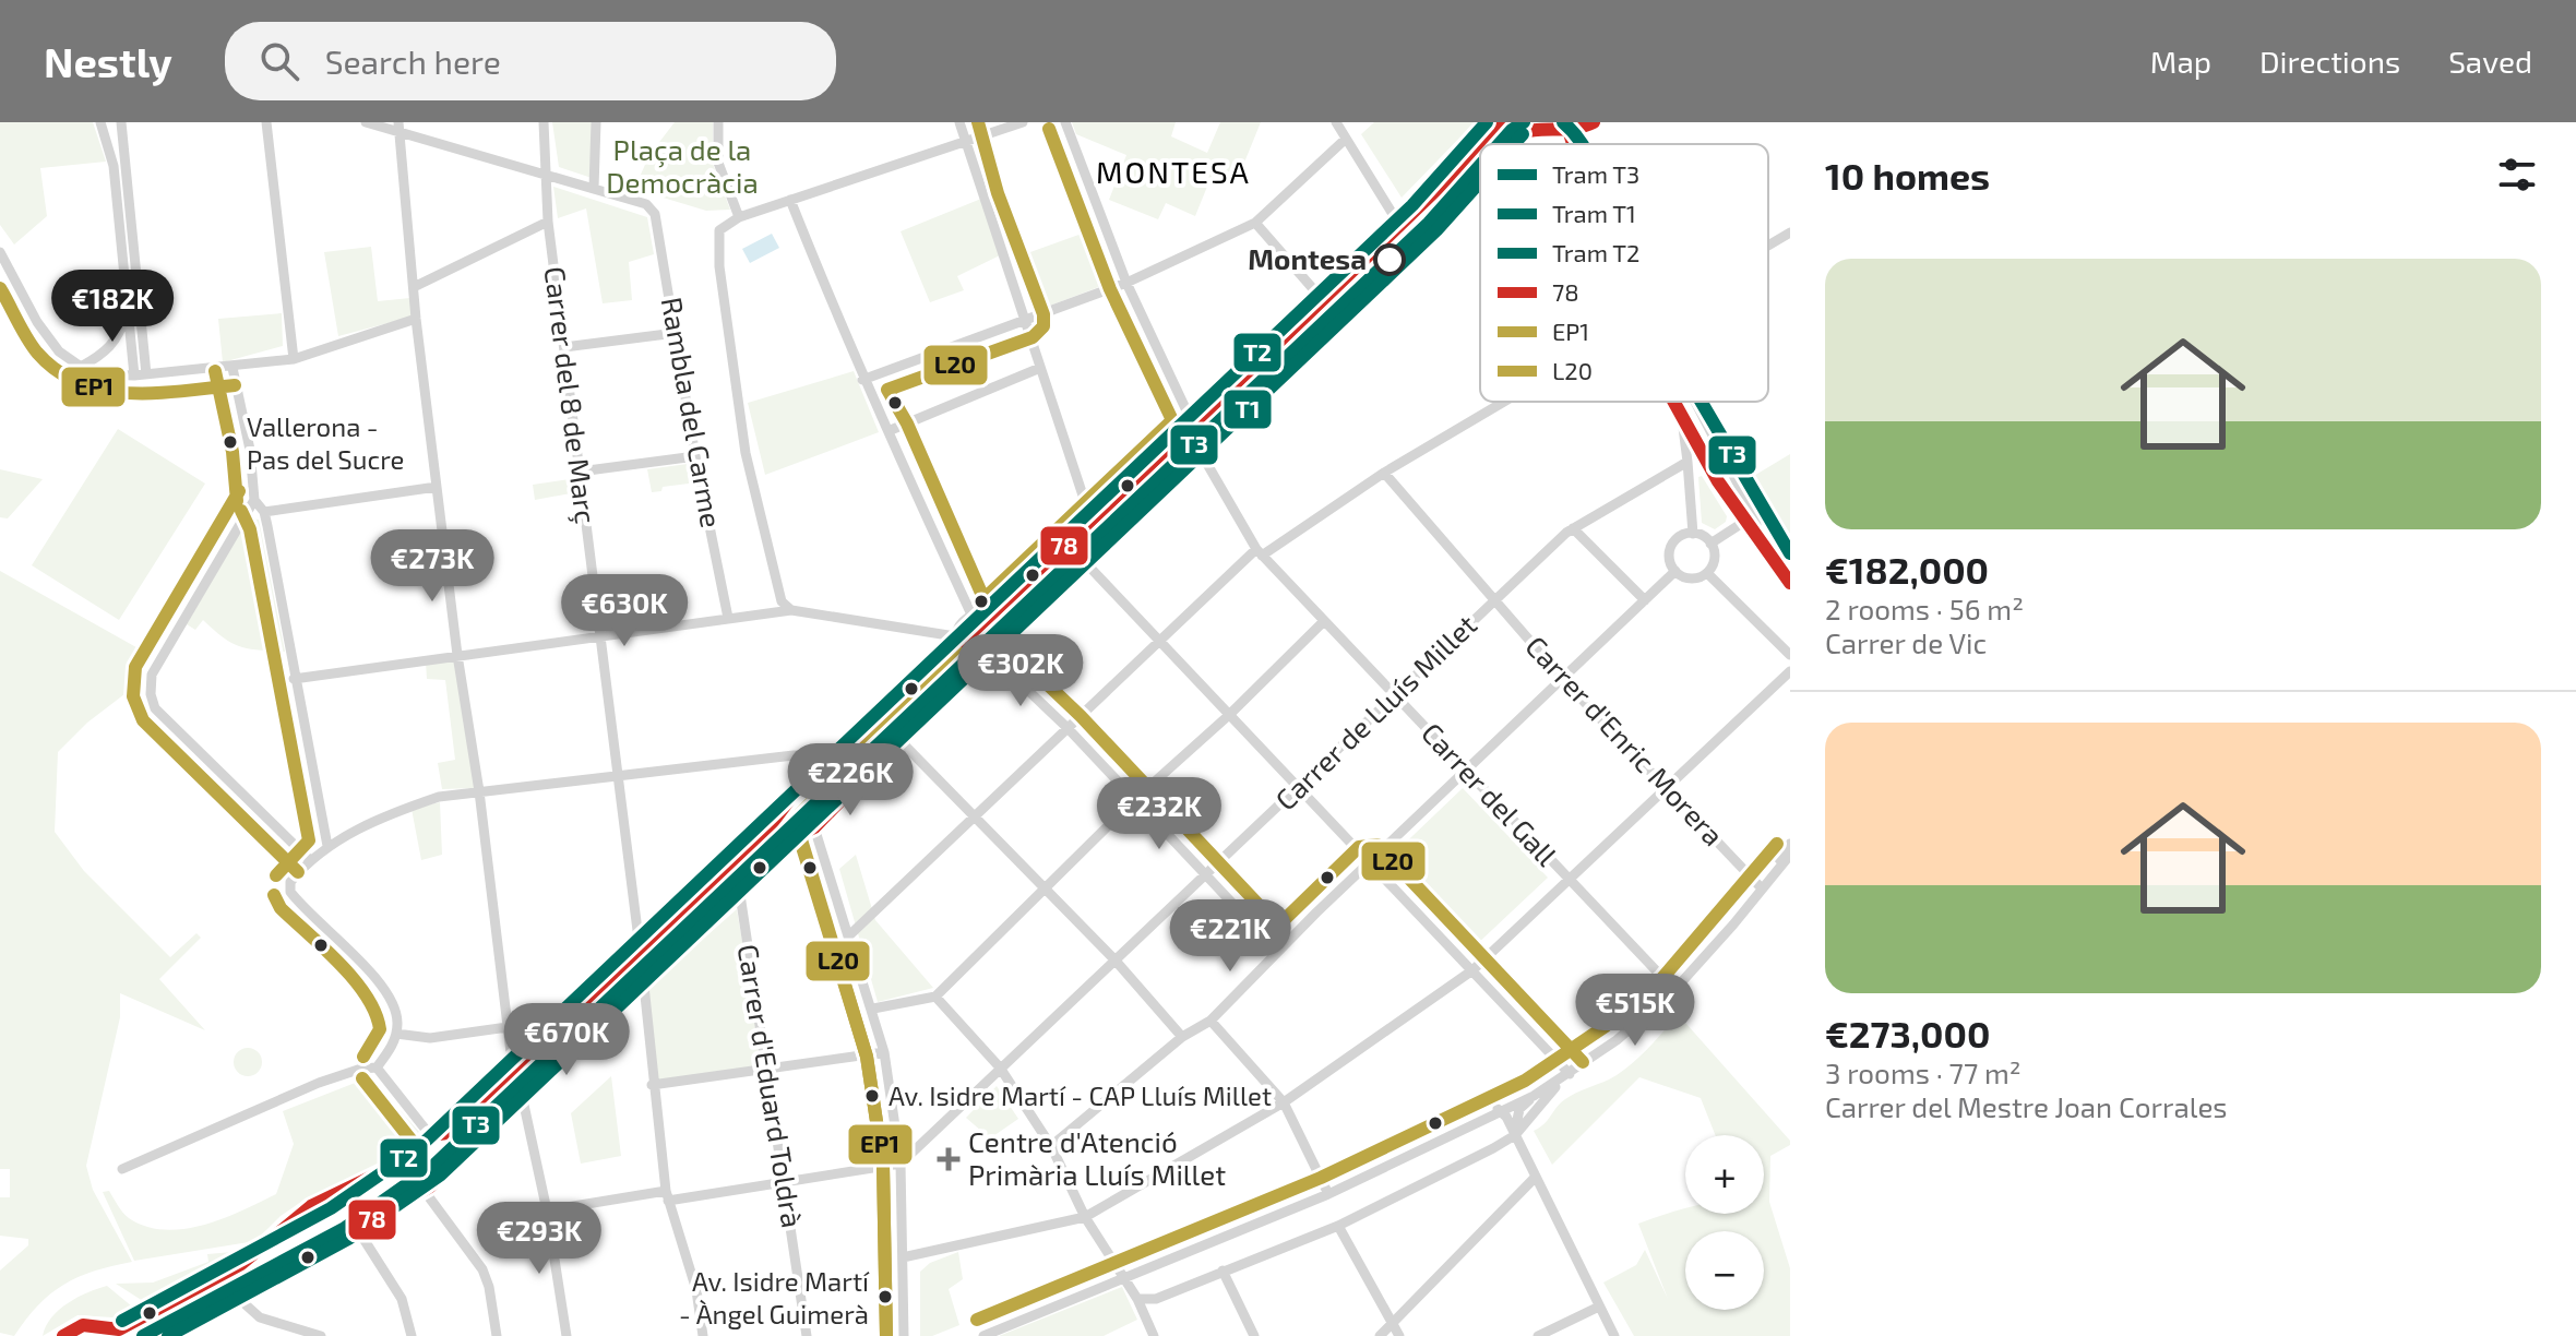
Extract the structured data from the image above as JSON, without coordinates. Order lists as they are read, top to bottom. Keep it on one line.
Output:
{"streets":{"street":["Carrer del 8 de Març","Rambla del Carme","Carrer de Lluís Millet","Carrer d'Enric Morera","Carrer del Gall","Carrer d'Eduard Toldrà"]},"crossings":[["Carrer de Lluís Millet","Carrer d'Enric Morera"],["Carrer de Lluís Millet","Carrer del Gall"]],"districts":["MONTESA"],"parks":["Plaça de la Democràcia"],"places":{"other":["Montesa","Vallerona - Pas del Sucre","Av. Isidre Martí - CAP Lluís Millet","Av. Isidre Martí - Àngel Guimerà"],"health":["Centre d'Atenció Primària Lluís Millet"]},"lines":["tram line T3","tram line T2","transit line 78","transit line L20","tram line T1","transit line EP1"],"legend":["Tram T3","Tram T1","Tram T2","78","EP1","L20"],"page":{"header":"Nestly","search":"Search here","nav":["Map","Directions","Saved"],"heading":"10 homes","list":[{"name":"€182,000","note":"2 rooms · 56 m² · Carrer de Vic"},{"name":"€273,000","note":"3 rooms · 77 m² · Carrer del Mestre Joan Corrales"}],"price":["€182K","€273K","€630K","€302K","€226K","€232K","€221K","€515K","€670K","€293K"],"map_buttons":["+","−"]}}
